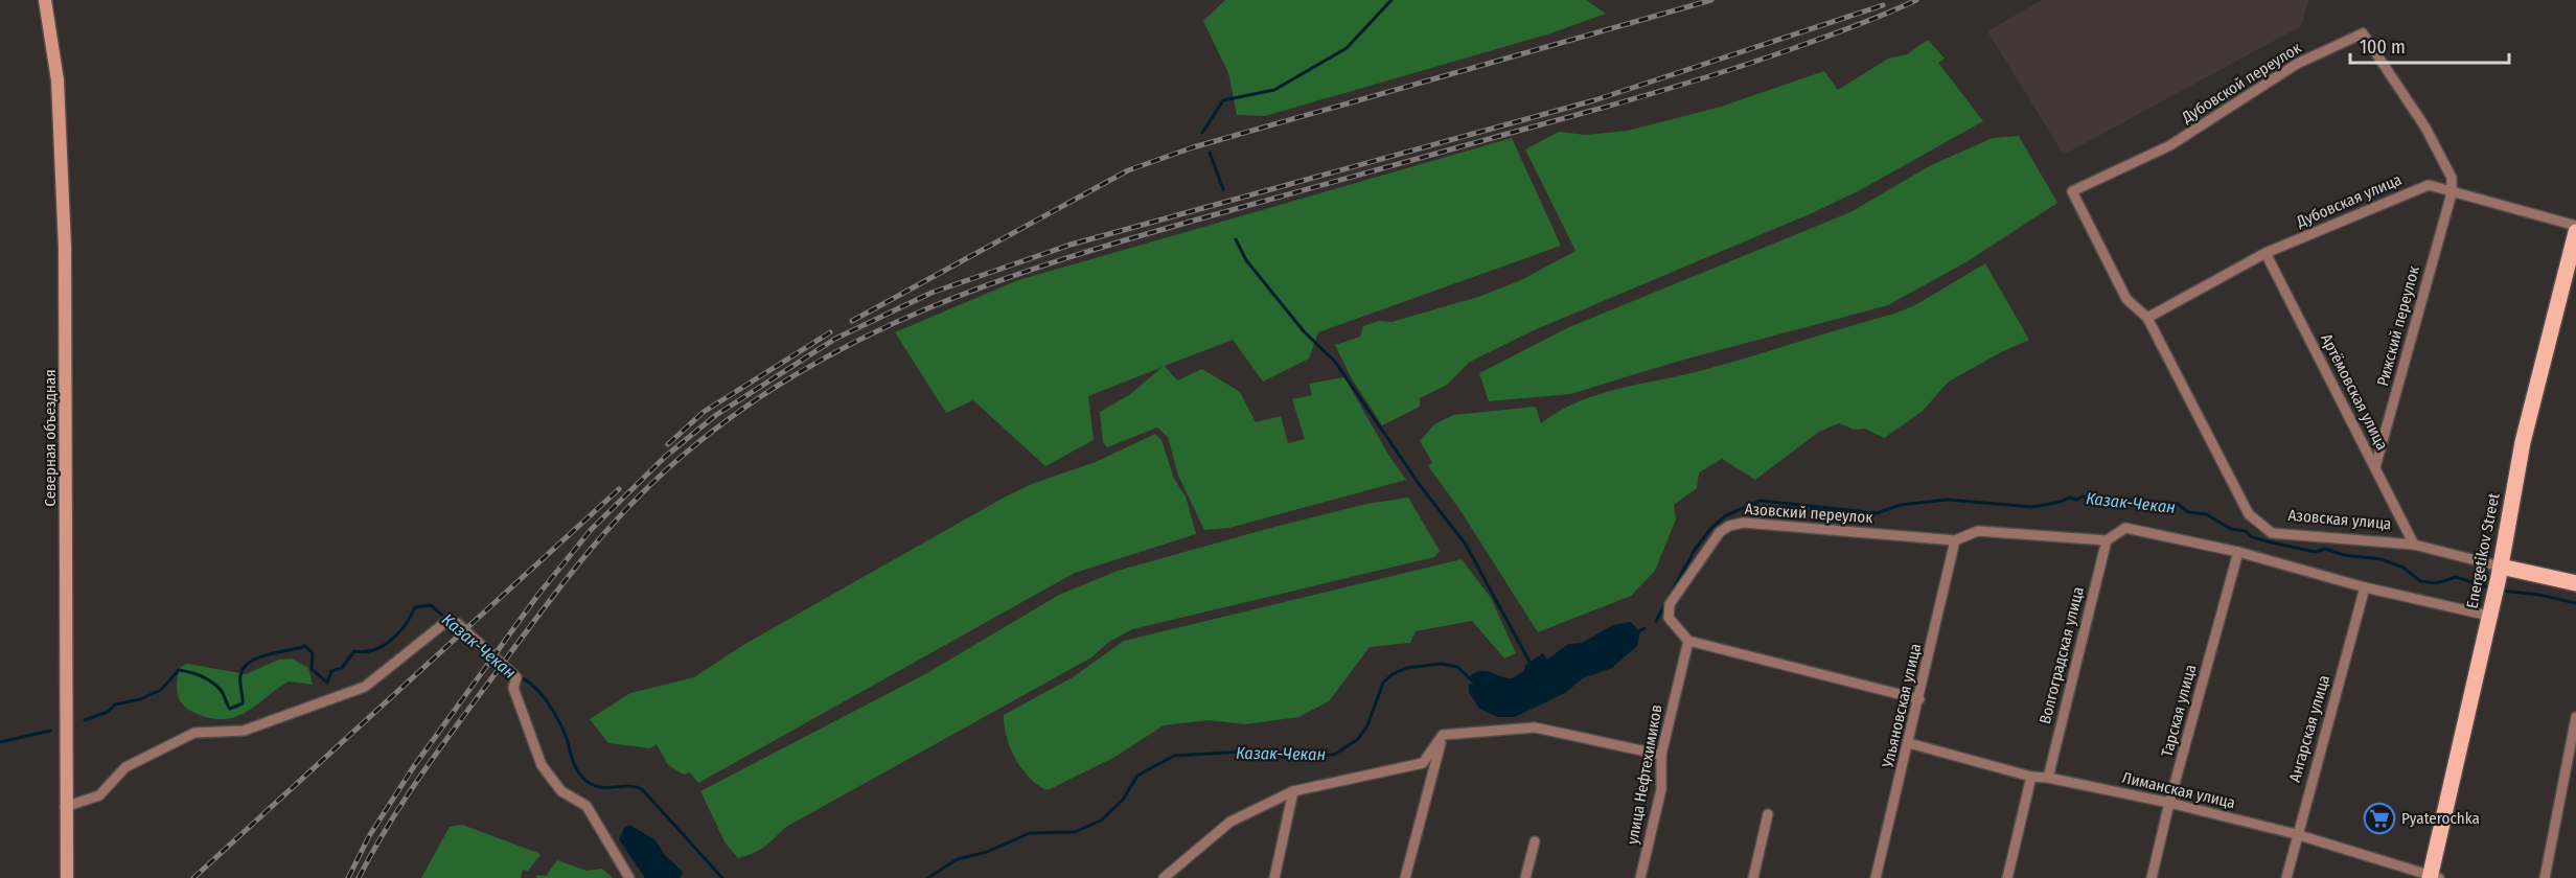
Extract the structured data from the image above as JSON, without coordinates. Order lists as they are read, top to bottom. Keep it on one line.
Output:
{"streets":{"main road":["Северная объездная","Азовская улица","Energetikov Street"],"street":["Дубовской переулок","Дубовская улица","Рижский переулок","Артёмовская улица","Азовский переулок","Волгоградская улица","Ульяновская улица","Тарская улица","Ангарская улица","улица Нефтехимиков","Лиманская улица"]},"crossings":[["Дубовской переулок","Дубовская улица"],["Дубовской переулок","Рижский переулок"],["Дубовской переулок","Азовская улица"],["Дубовская улица","Рижский переулок"],["Дубовская улица","Артёмовская улица"],["Дубовская улица","Азовская улица"],["Дубовская улица","Energetikov Street"],["Рижский переулок","Артёмовская улица"],["Артёмовская улица","Азовская улица"],["Азовский переулок","Ульяновская улица"],["Азовский переулок","улица Нефтехимиков"],["Азовская улица","Energetikov Street"],["Energetikov Street","Лиманская улица"],["Волгоградская улица","Лиманская улица"],["Ульяновская улица","Лиманская улица"],["Тарская улица","Лиманская улица"],["Ангарская улица","Лиманская улица"]],"water":["Казак-Чекан"],"places":{"supermarket":["Pyaterochka"]},"scale_bar":"100 m"}
